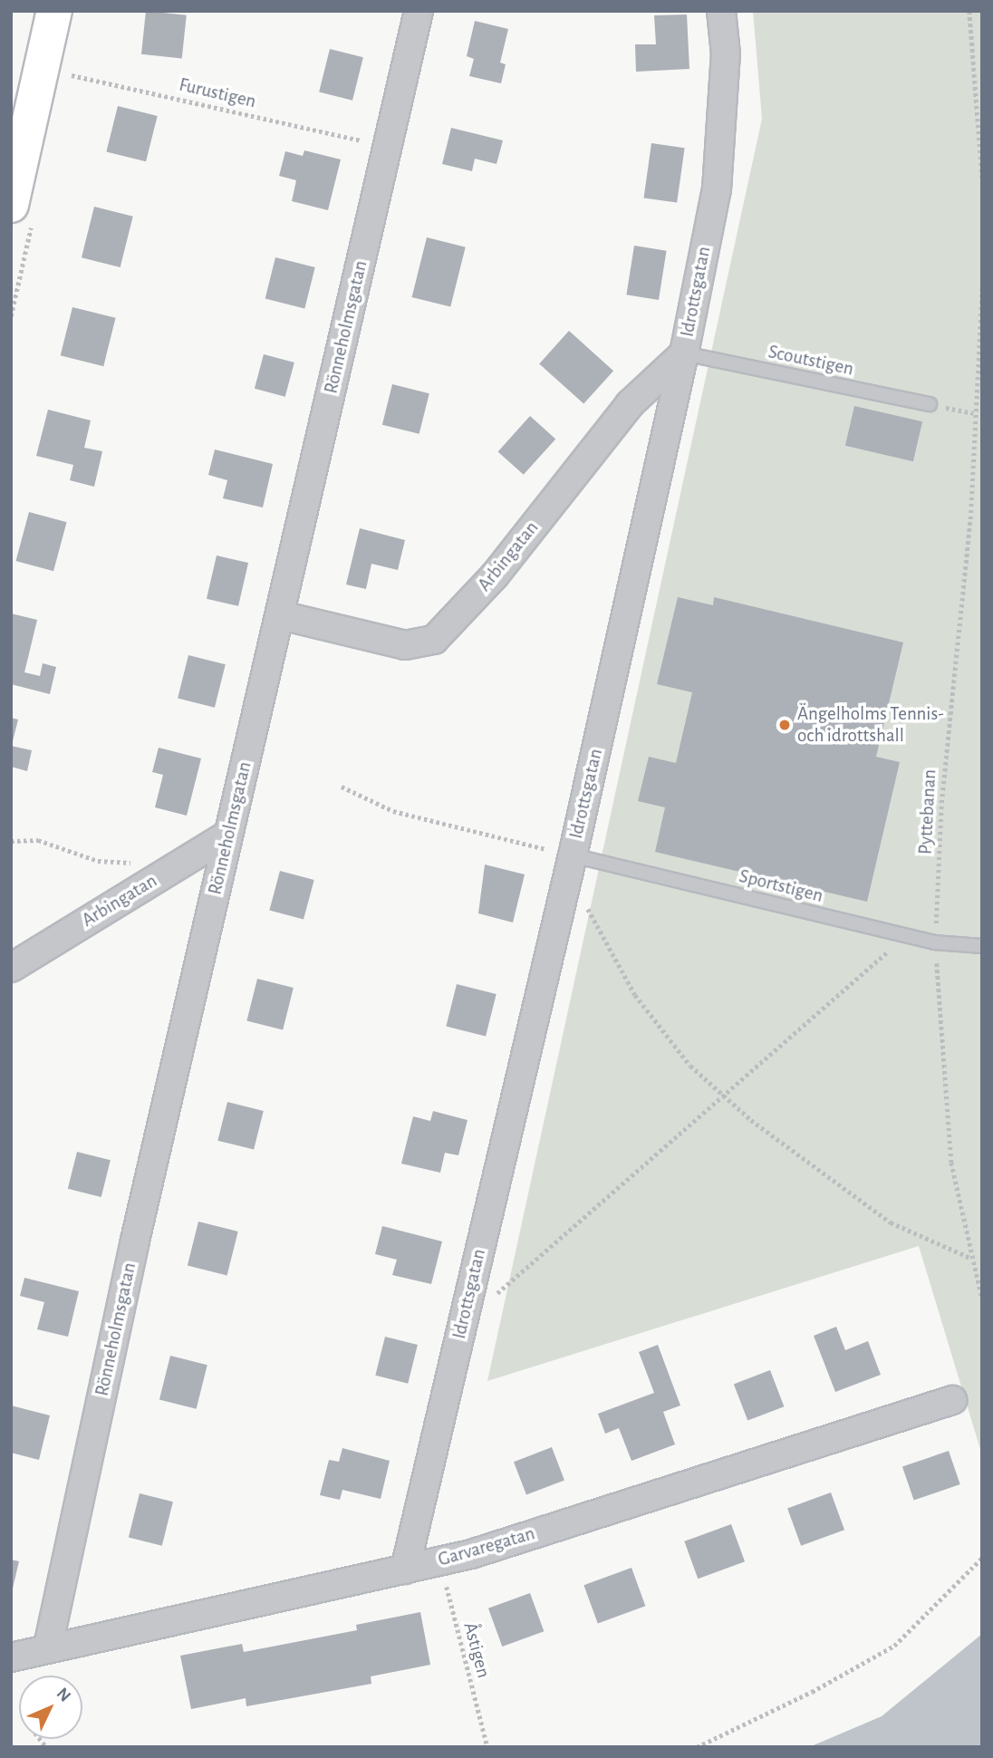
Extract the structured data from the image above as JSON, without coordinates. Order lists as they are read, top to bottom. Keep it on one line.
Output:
{"streets":{"street":["Idrottsgatan","Rönneholmsgatan","Arbingatan","Garvaregatan"],"lane":["Scoutstigen","Sportstigen"],"path":["Furustigen","Pyttebanan","Åstigen"]},"crossings":[["Furustigen","Rönneholmsgatan"],["Idrottsgatan","Scoutstigen"],["Idrottsgatan","Arbingatan"],["Idrottsgatan","Sportstigen"],["Idrottsgatan","Garvaregatan"],["Rönneholmsgatan","Arbingatan"],["Rönneholmsgatan","Garvaregatan"],["Scoutstigen","Arbingatan"],["Pyttebanan","Sportstigen"],["Garvaregatan","Åstigen"]],"places":["Ängelholms Tennis- och idrottshall"],"north":"top right"}
